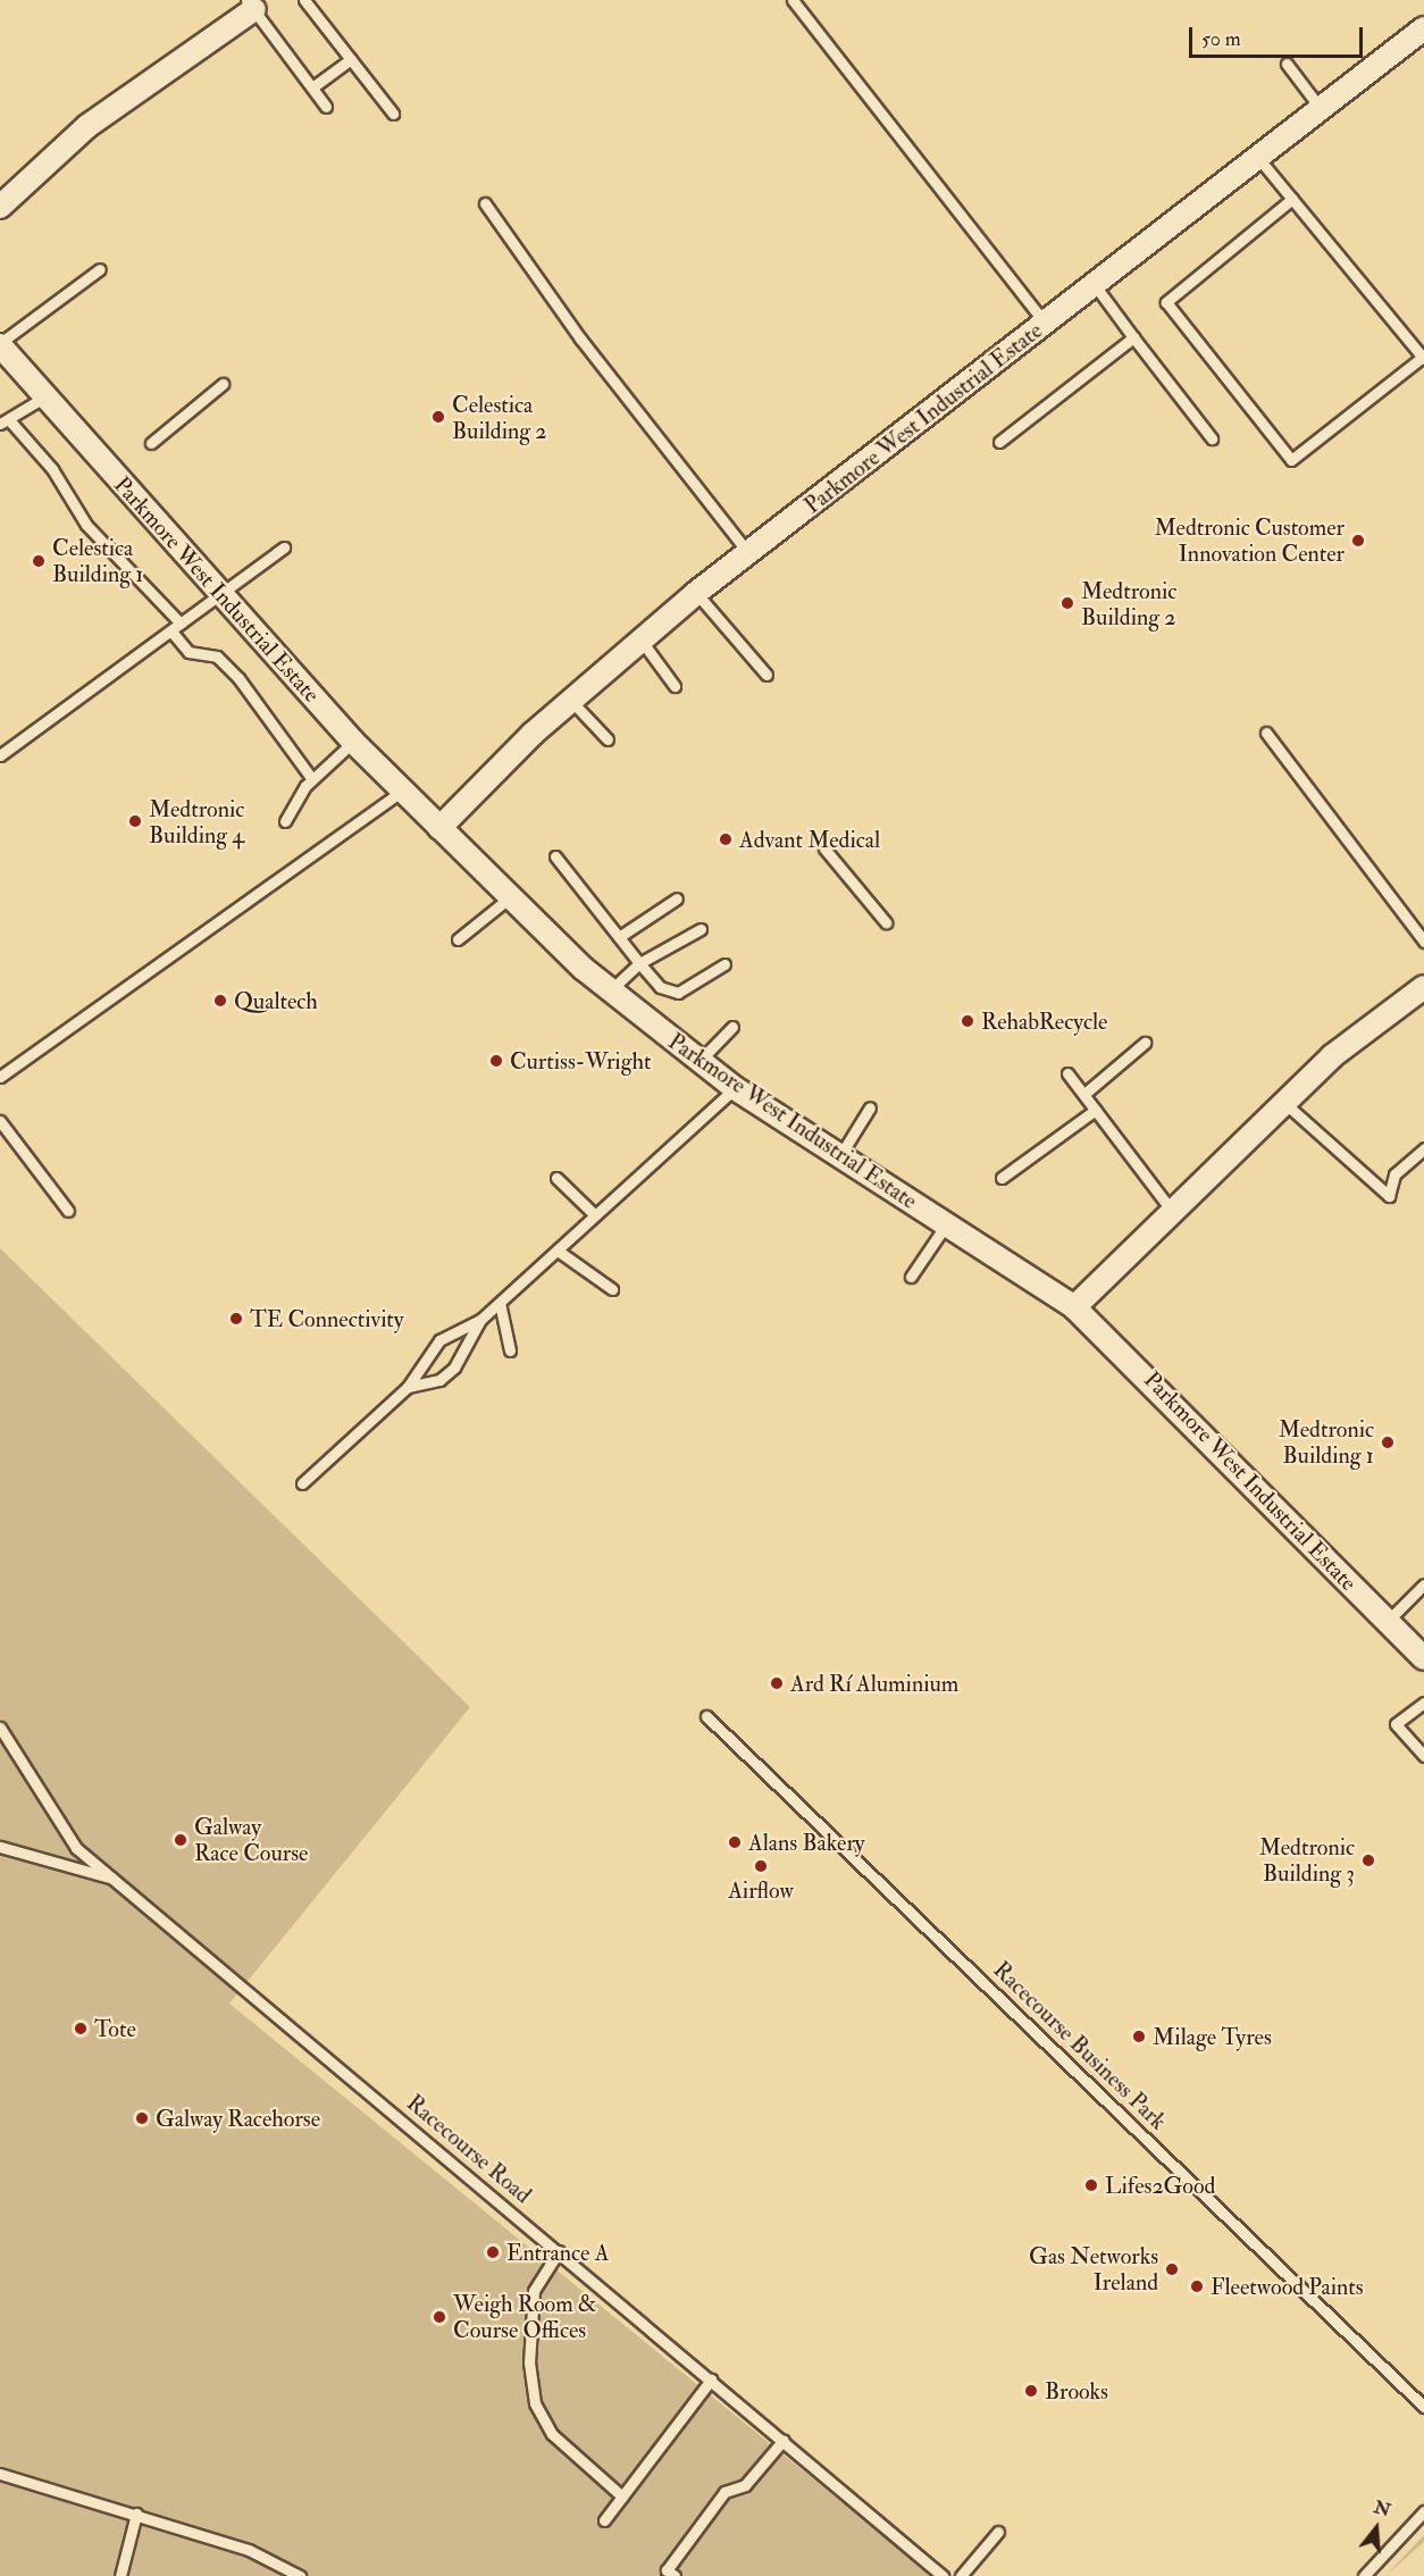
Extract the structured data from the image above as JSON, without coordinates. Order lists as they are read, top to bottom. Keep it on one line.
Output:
{"streets":{"street":["Parkmore West Industrial Estate"],"lane":["Racecourse Business Park","Racecourse Road"]},"places":["Celestica Building 2","Medtronic Customer Innovation Center","Celestica Building 1","Medtronic Building 2","Medtronic Building 4","Advant Medical","Qualtech","RehabRecycle","Curtiss-Wright","TE Connectivity","Medtronic Building 1","Ard Rí Aluminium","Galway Race Course","Alans Bakery","Medtronic Building 3","Airflow","Tote","Milage Tyres","Galway Racehorse","Lifes2Good","Entrance A","Gas Networks Ireland","Fleetwood Paints","Weigh Room & Course Offices","Brooks"],"scale_bar":"50 m","north":"top"}
